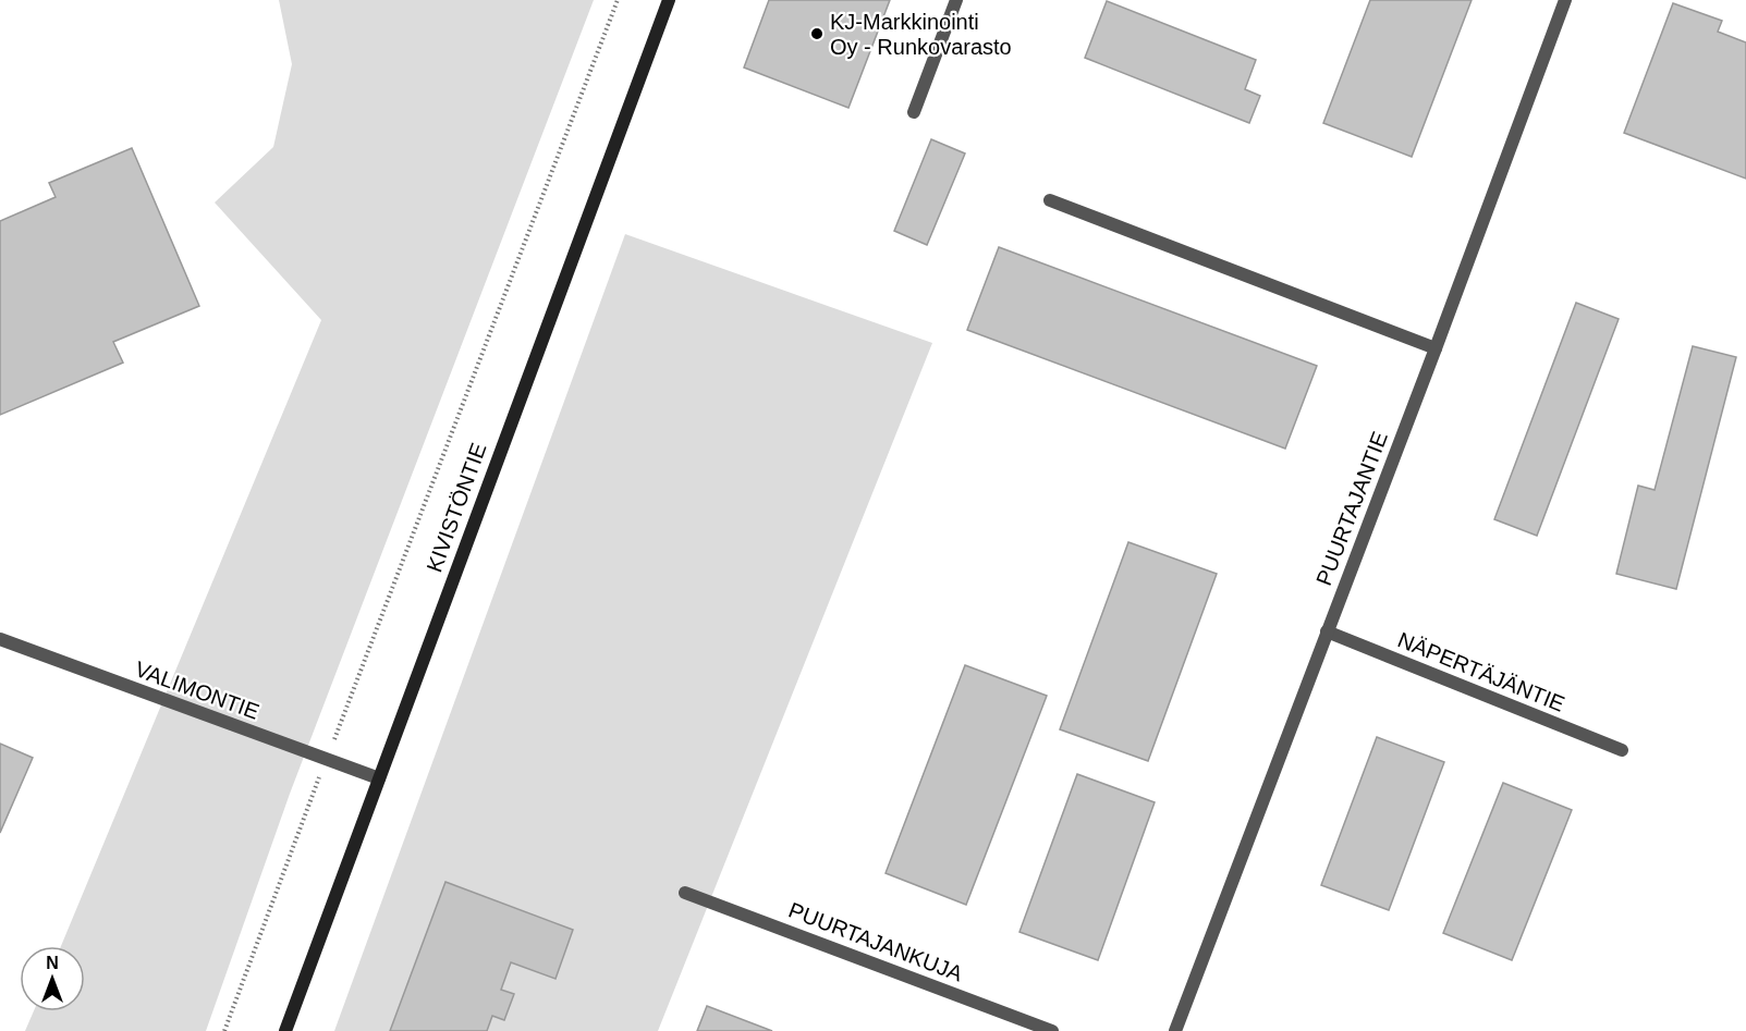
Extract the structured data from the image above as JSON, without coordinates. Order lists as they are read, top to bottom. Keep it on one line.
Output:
{"streets":{"main road":["KIVISTÖNTIE"],"street":["PUURTAJANTIE","NÄPERTÄJÄNTIE","VALIMONTIE","PUURTAJANKUJA"]},"crossings":[["KIVISTÖNTIE","VALIMONTIE"],["PUURTAJANTIE","NÄPERTÄJÄNTIE"]],"places":["KJ-Markkinointi Oy - Runkovarasto"],"north":"top"}
